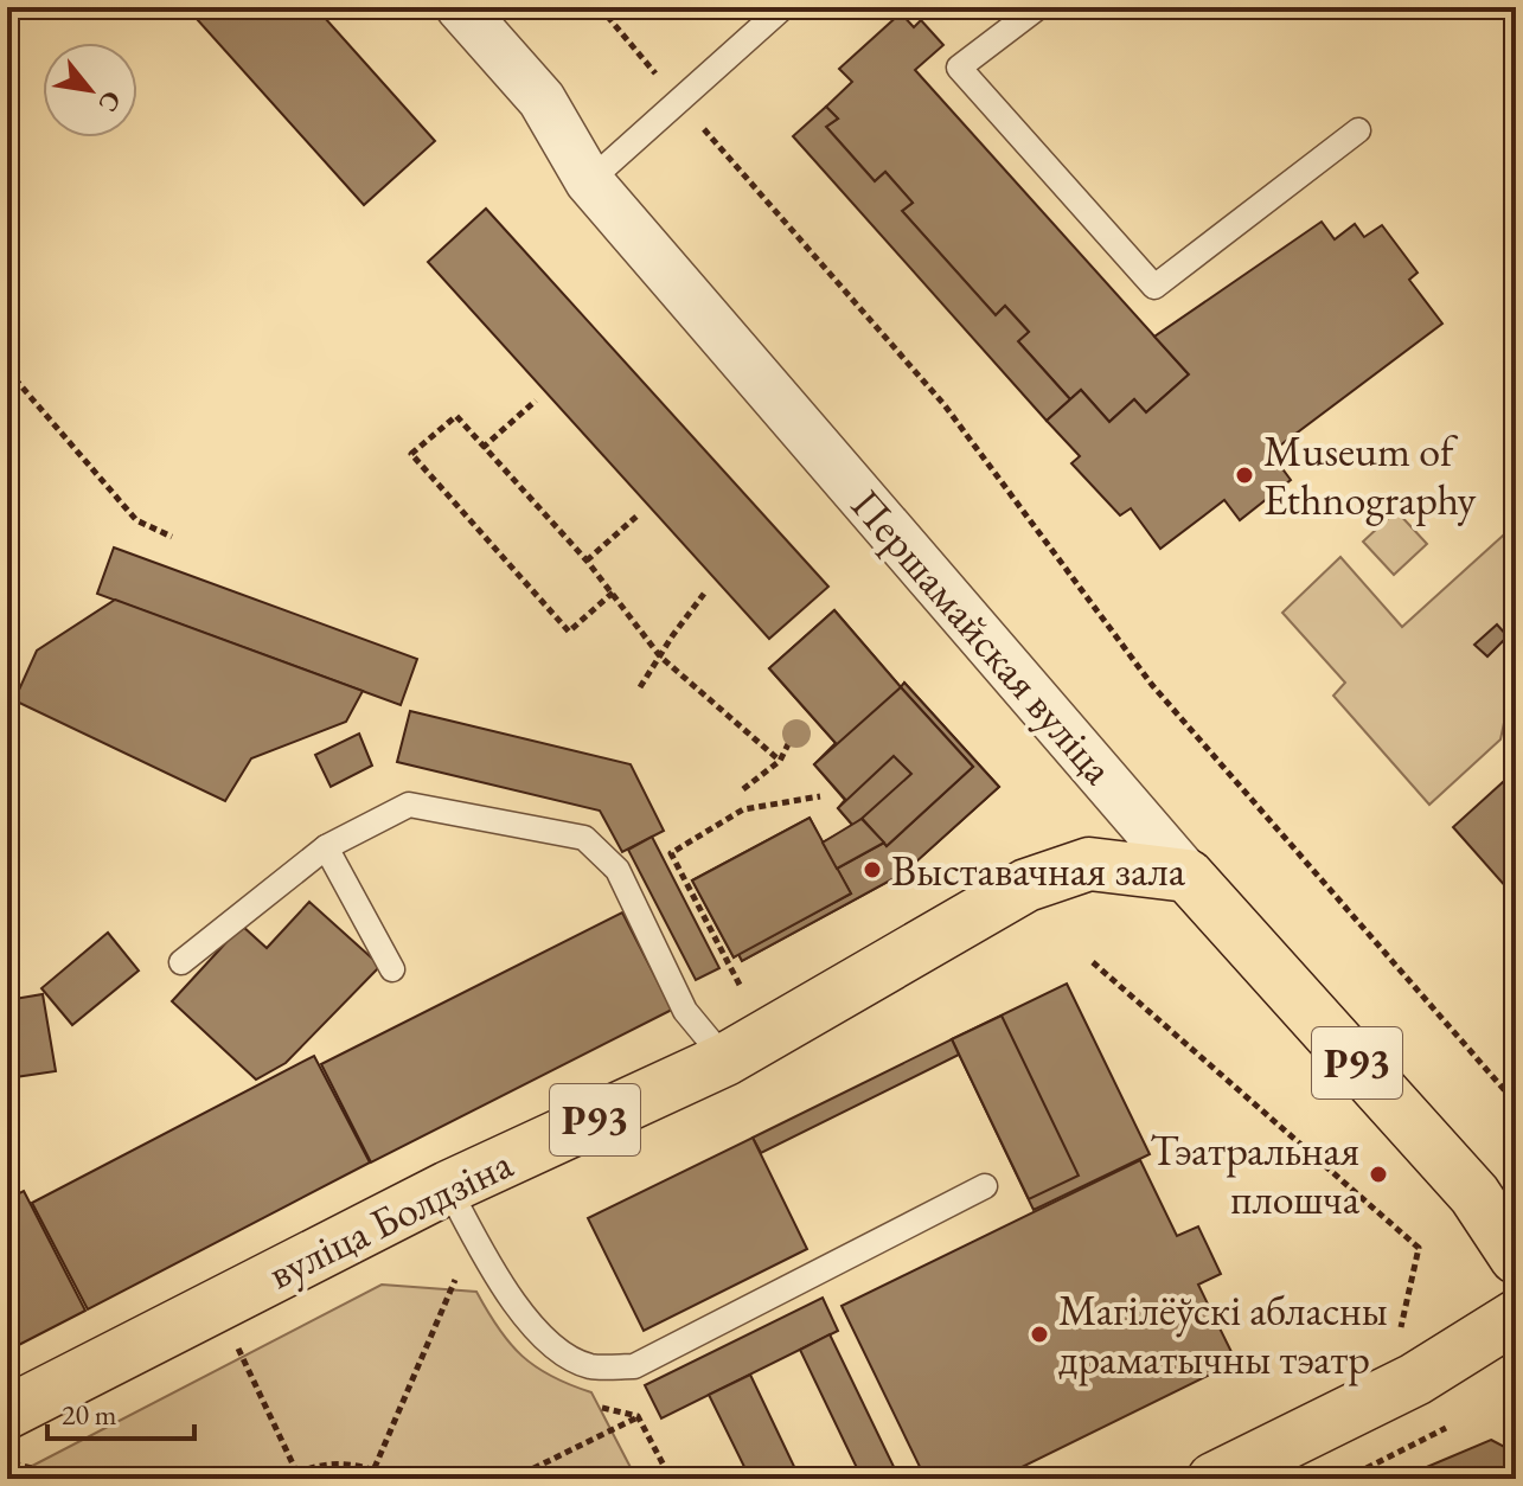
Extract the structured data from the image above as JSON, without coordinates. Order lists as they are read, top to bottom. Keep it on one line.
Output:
{"streets":{"main road":["Першамайская вуліца","Р93","вуліца Болдзіна"]},"crossings":[["Першамайская вуліца","вуліца Болдзіна"]],"places":["Museum of Ethnography","Выставачная зала","Тэатральная плошча","Магілёўскі абласны драматычны тэатр"],"scale_bar":"20 m","north":"bottom right"}
